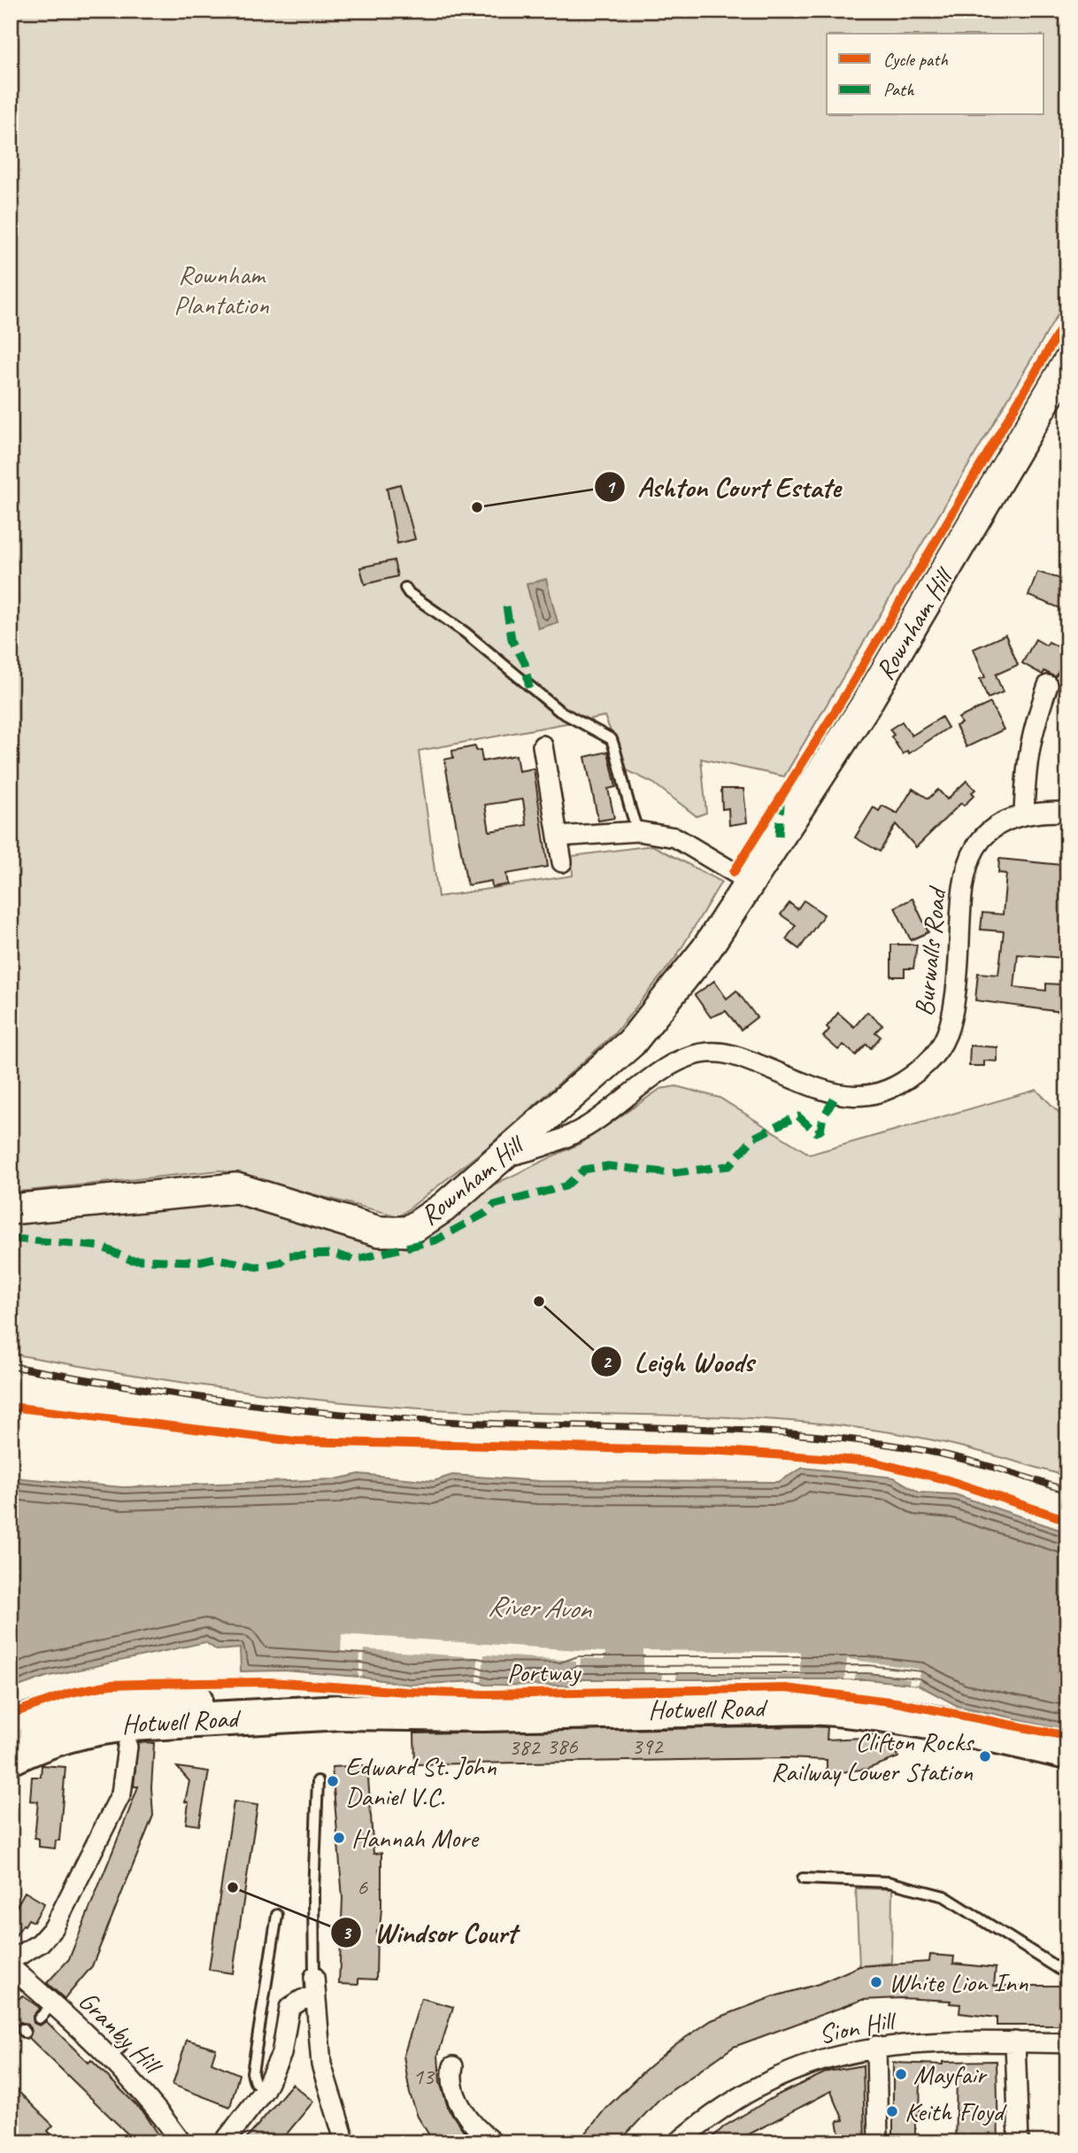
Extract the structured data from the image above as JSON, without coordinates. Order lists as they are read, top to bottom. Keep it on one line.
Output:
{"streets":{"highway":["Hotwell Road"],"main road":["Rownham Hill"],"street":["Burwalls Road","Sion Hill","Granby Hill"],"cycle path":["Portway"]},"crossings":[["Rownham Hill","Burwalls Road"]],"water":["River Avon"],"parks":["Rownham Plantation"],"places":["Ashton Court Estate","Leigh Woods","Clifton Rocks Railway Lower Station","Edward St. John Daniel V.C.","Hannah More","Windsor Court","White Lion Inn","Mayfair","Keith Floyd"],"house_numbers":["386","392","382","6","13"],"legend":["Cycle path","Path"]}
